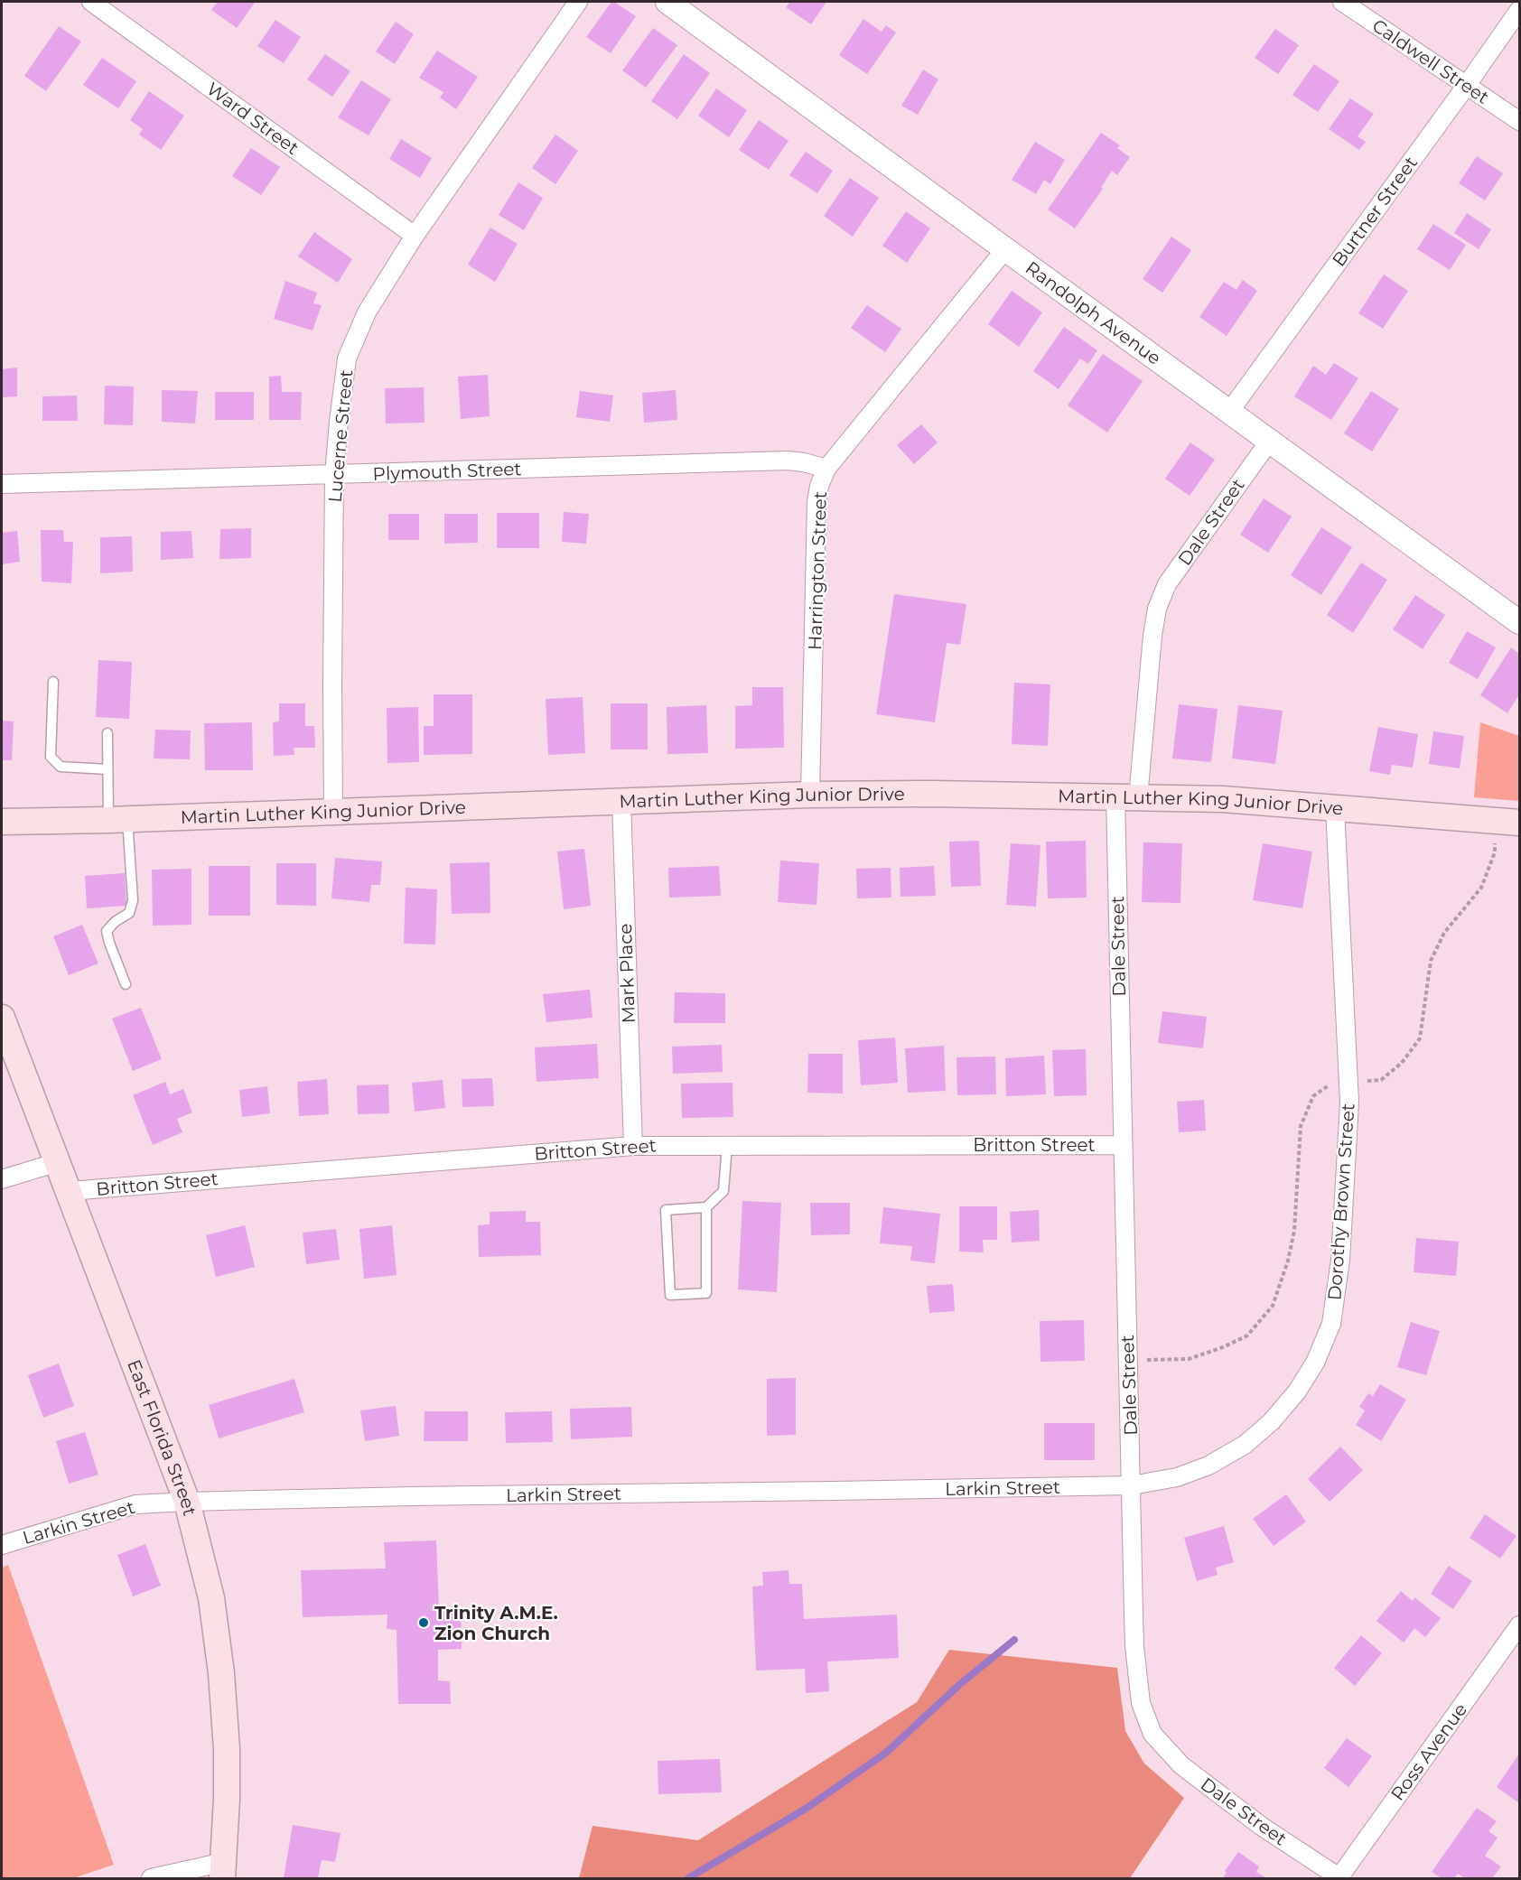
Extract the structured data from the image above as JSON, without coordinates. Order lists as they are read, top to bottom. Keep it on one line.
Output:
{"streets":{"main road":["Martin Luther King Junior Drive","East Florida Street"],"street":["Caldwell Street","Ward Street","Burtner Street","Randolph Avenue","Lucerne Street","Plymouth Street","Dale Street","Harrington Street","Mark Place","Britton Street","Dorothy Brown Street","Larkin Street","Ross Avenue"]},"crossings":[["Caldwell Street","Burtner Street"],["Ward Street","Lucerne Street"],["Burtner Street","Randolph Avenue"],["Randolph Avenue","Dale Street"],["Randolph Avenue","Harrington Street"],["Lucerne Street","Plymouth Street"],["Lucerne Street","Martin Luther King Junior Drive"],["Plymouth Street","Harrington Street"],["Dale Street","Martin Luther King Junior Drive"],["Dale Street","Britton Street"],["Dale Street","Dorothy Brown Street"],["Dale Street","Larkin Street"],["Dale Street","Ross Avenue"],["Harrington Street","Martin Luther King Junior Drive"],["Martin Luther King Junior Drive","Mark Place"],["Martin Luther King Junior Drive","Dorothy Brown Street"],["Mark Place","Britton Street"],["Britton Street","East Florida Street"],["Dorothy Brown Street","Larkin Street"],["East Florida Street","Larkin Street"]],"places":["Trinity A.M.E. Zion Church"]}
